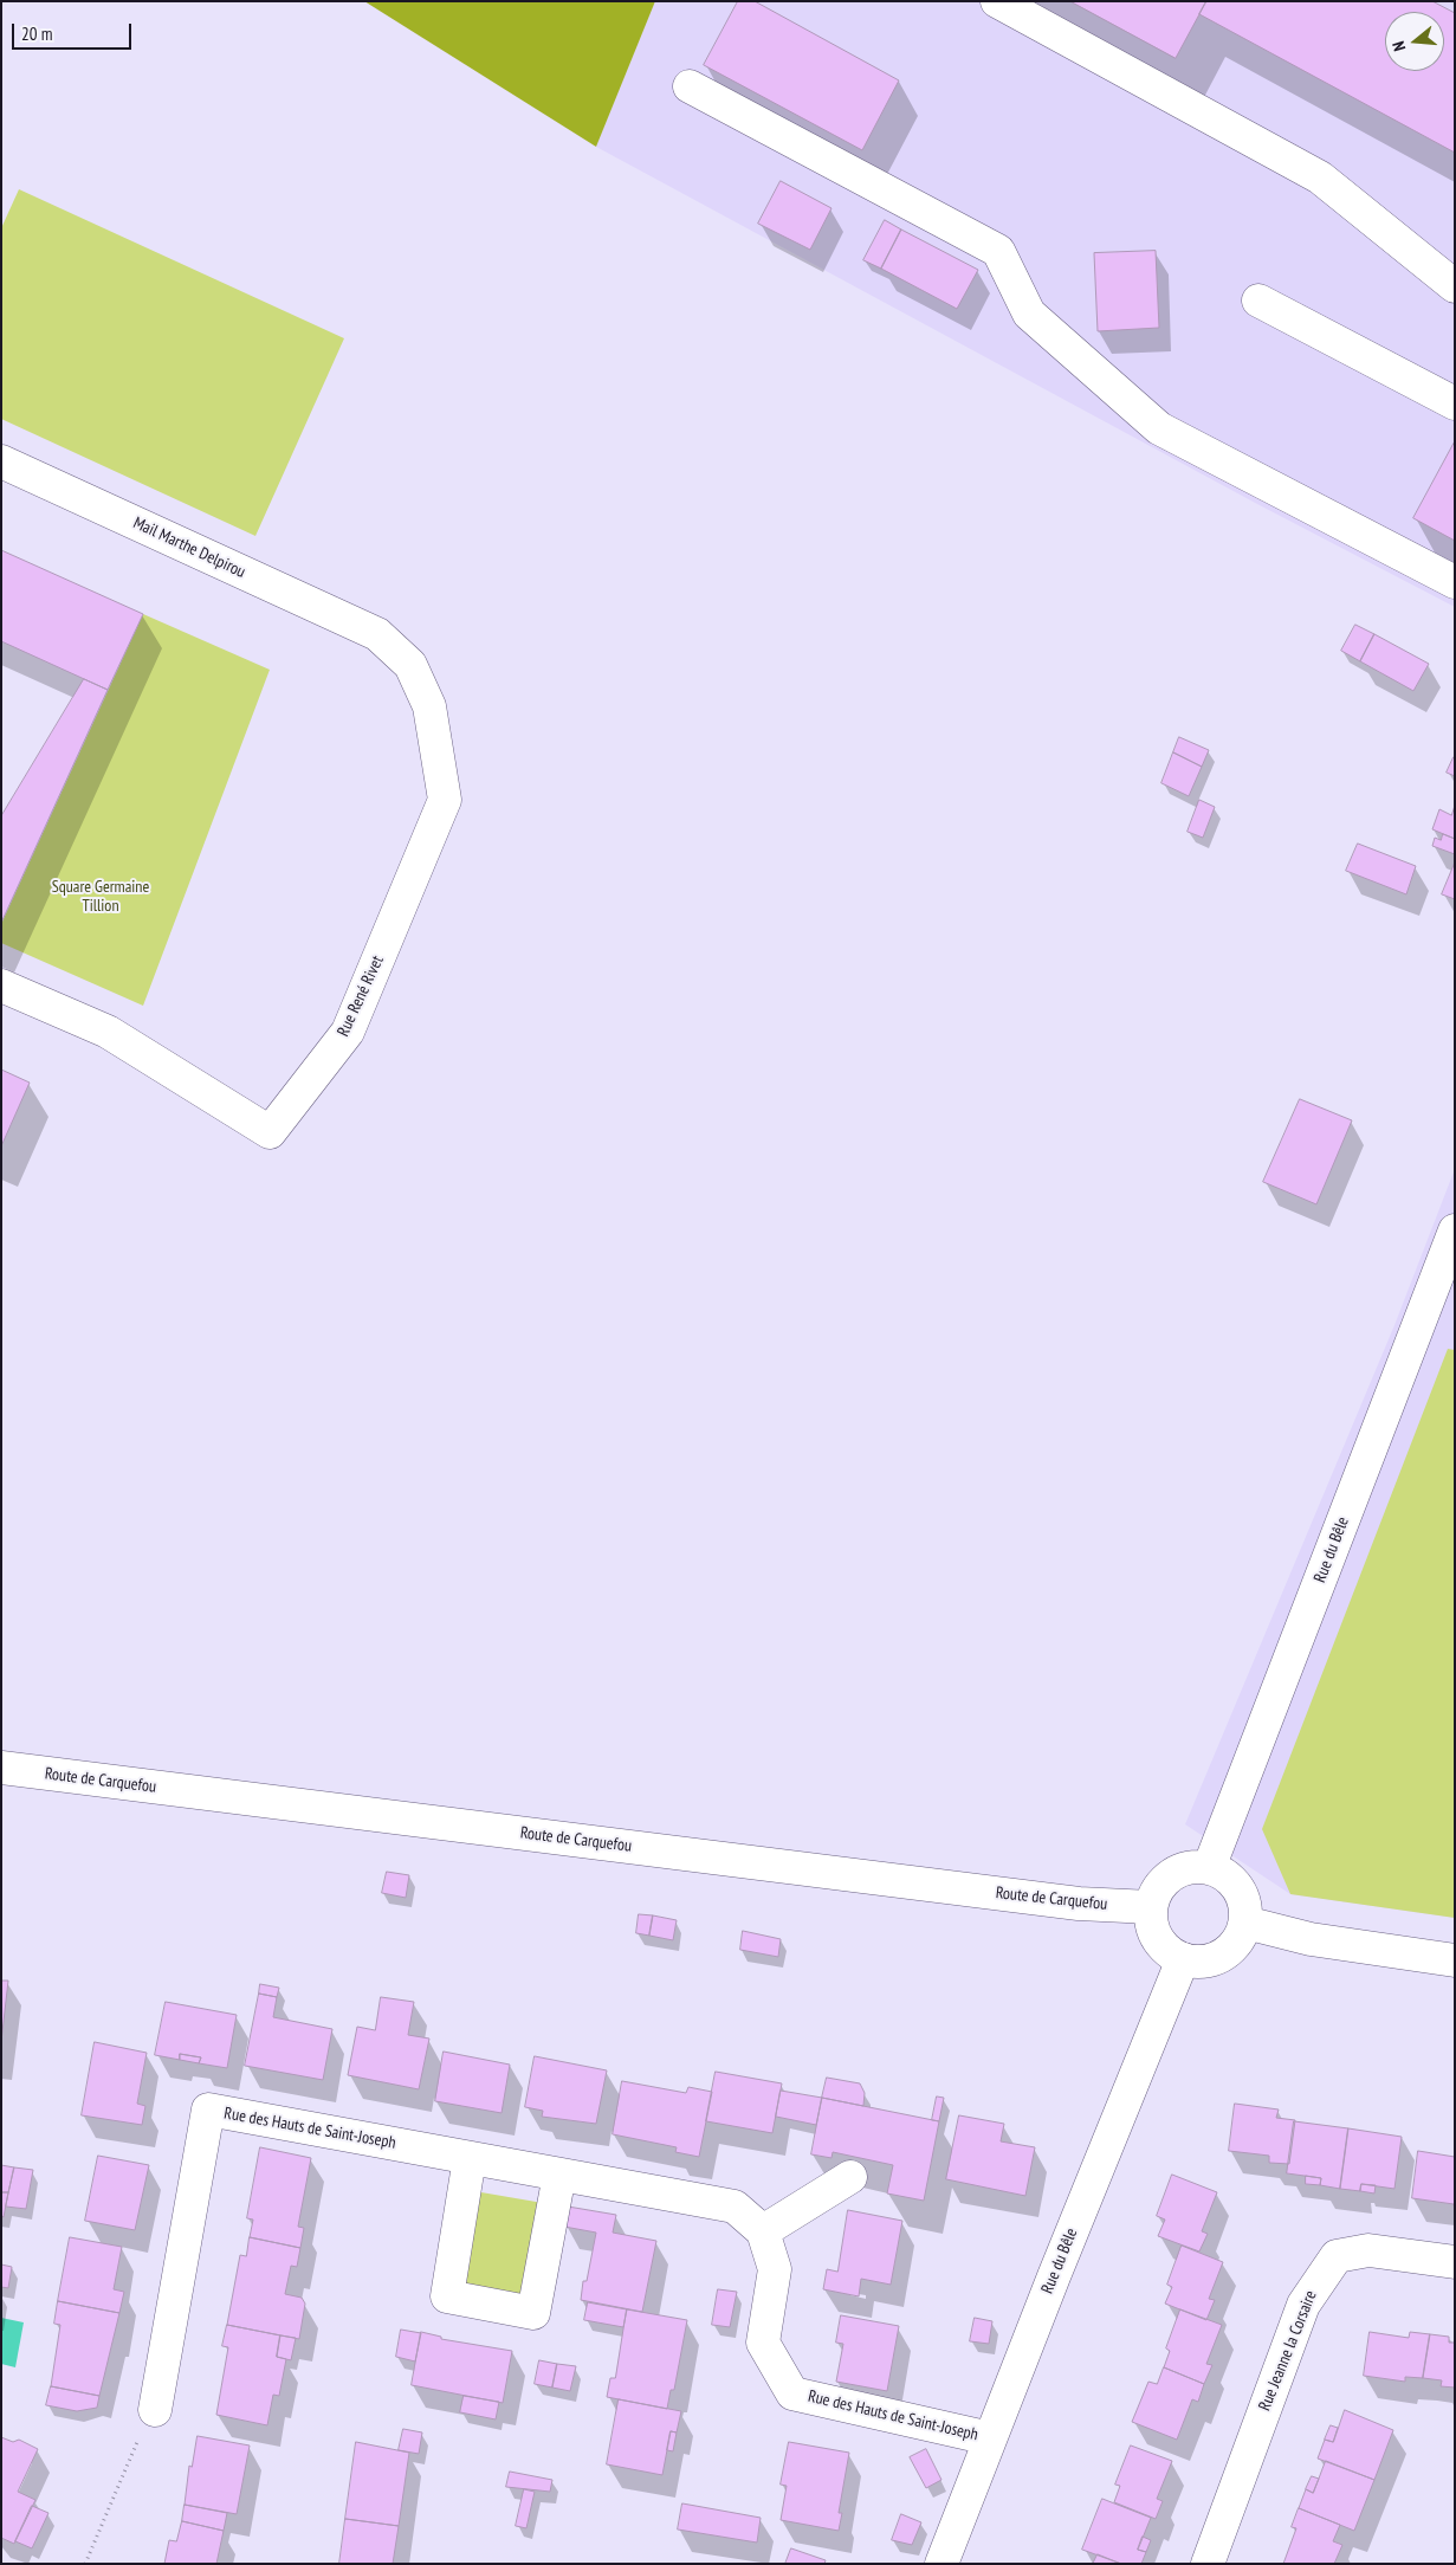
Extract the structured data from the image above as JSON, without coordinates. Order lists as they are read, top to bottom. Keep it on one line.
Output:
{"streets":{"street":["Mail Marthe Delpirou","Rue René Rivet","Rue du Bêle","Route de Carquefou","Rue des Hauts de Saint-Joseph","Rue Jeanne la Corsaire"]},"crossings":[["Mail Marthe Delpirou","Rue René Rivet"],["Rue du Bêle","Route de Carquefou"],["Rue du Bêle","Rue des Hauts de Saint-Joseph"]],"parks":["Square Germaine Tillion"],"scale_bar":"20 m","north":"left"}
